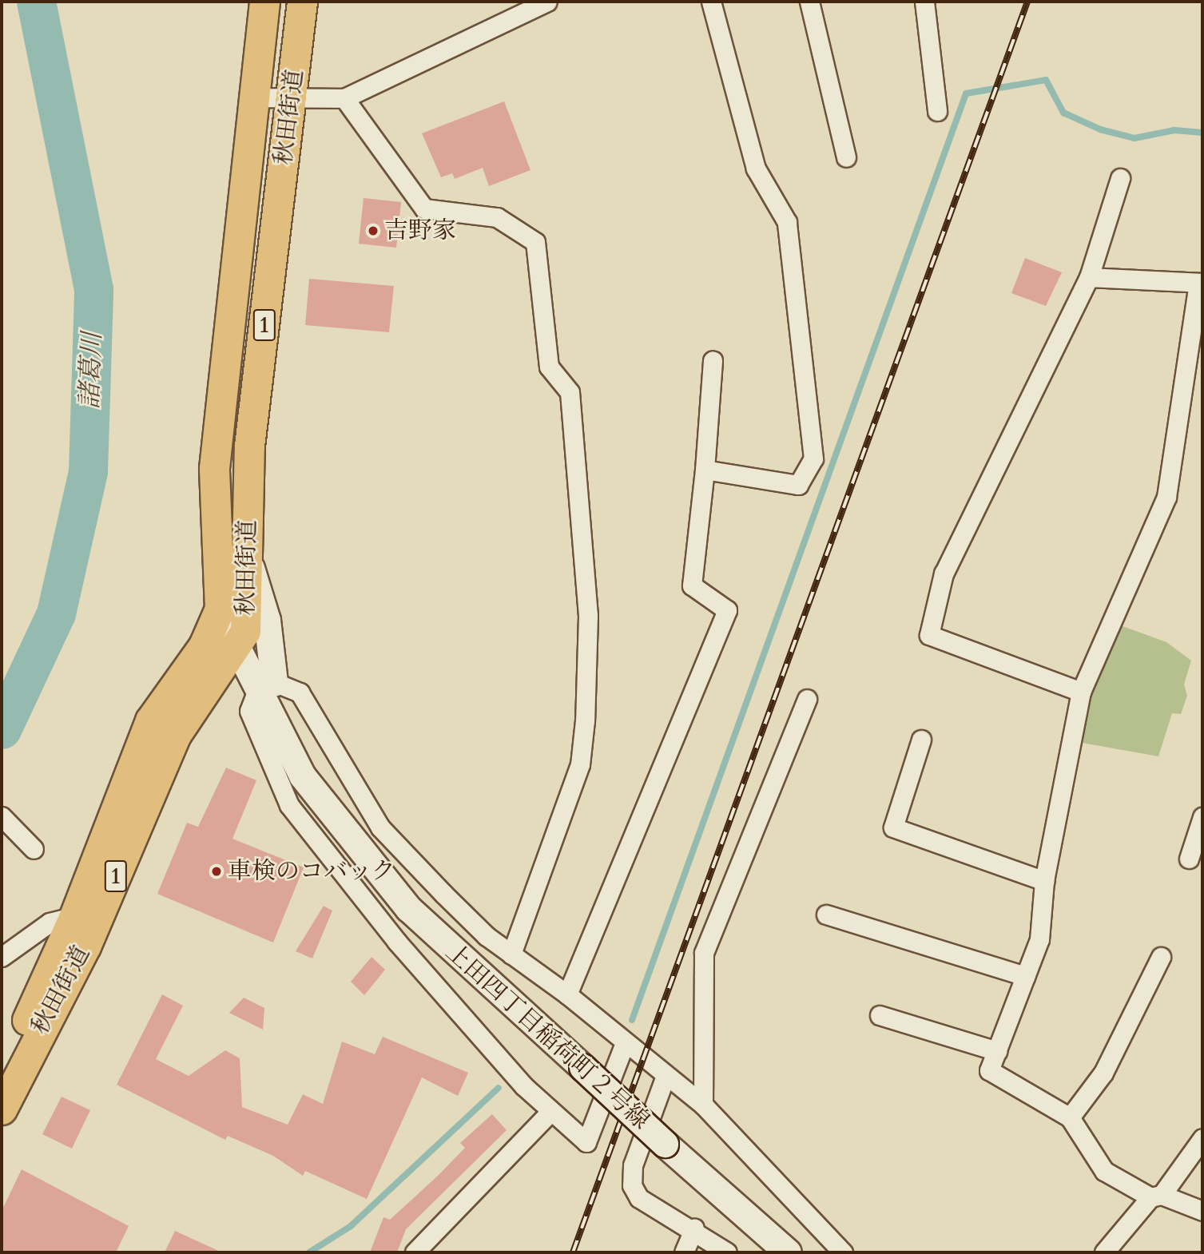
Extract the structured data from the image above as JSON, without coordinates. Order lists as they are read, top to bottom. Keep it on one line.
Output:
{"streets":{"main road":["秋田街道","1"],"street":["上田四丁目稲荷町２号線"]},"water":["諸葛川"],"places":["吉野家","車検のコバック"]}
